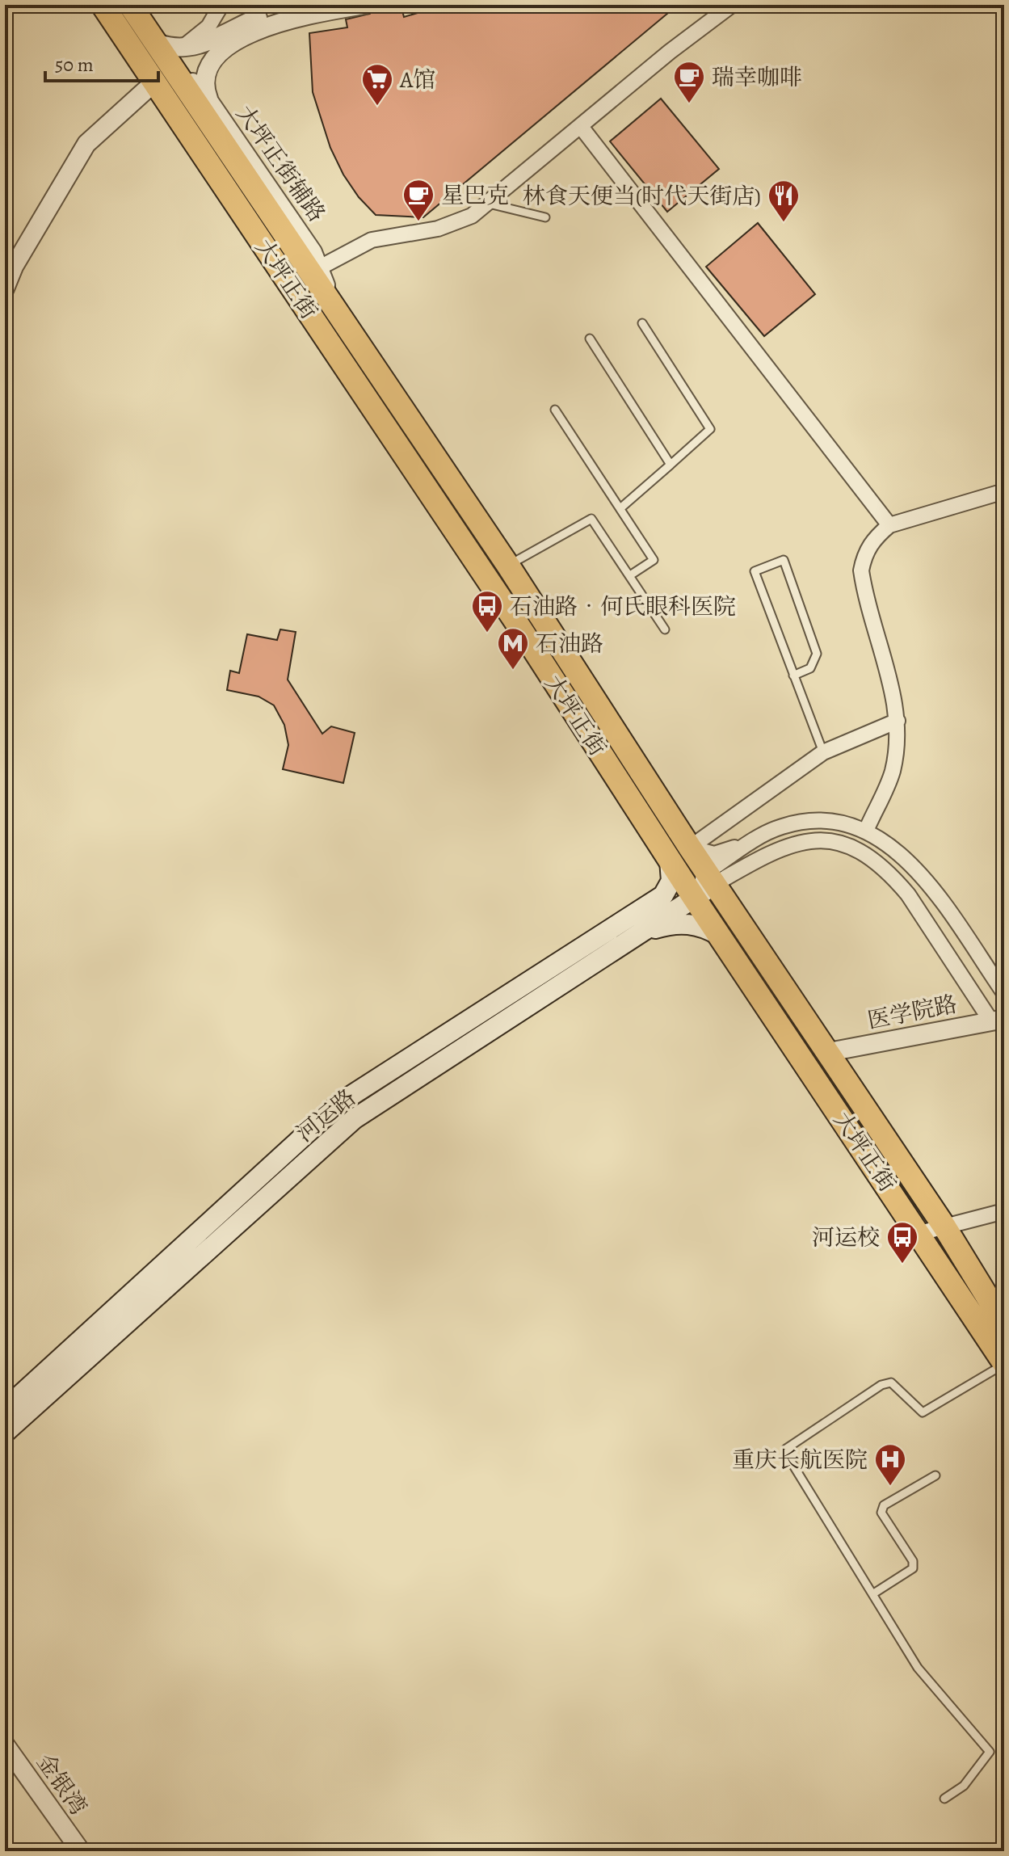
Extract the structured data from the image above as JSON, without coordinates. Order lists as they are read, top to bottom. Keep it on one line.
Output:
{"streets":{"main road":["大坪正街","河运路"],"street":["大坪正街辅路","医学院路","金银湾"]},"crossings":[["大坪正街辅路","大坪正街"],["大坪正街","医学院路"],["大坪正街","河运路"]],"places":{"cafe":["瑞幸咖啡","星巴克"],"supermarket":["A馆"],"restaurant":["林食天便当(时代天街店)"],"bus stop":["石油路‧何氏眼科医院","河运校"],"metro station":["石油路"],"hospital":["重庆长航医院"]},"scale_bar":"50 m"}
